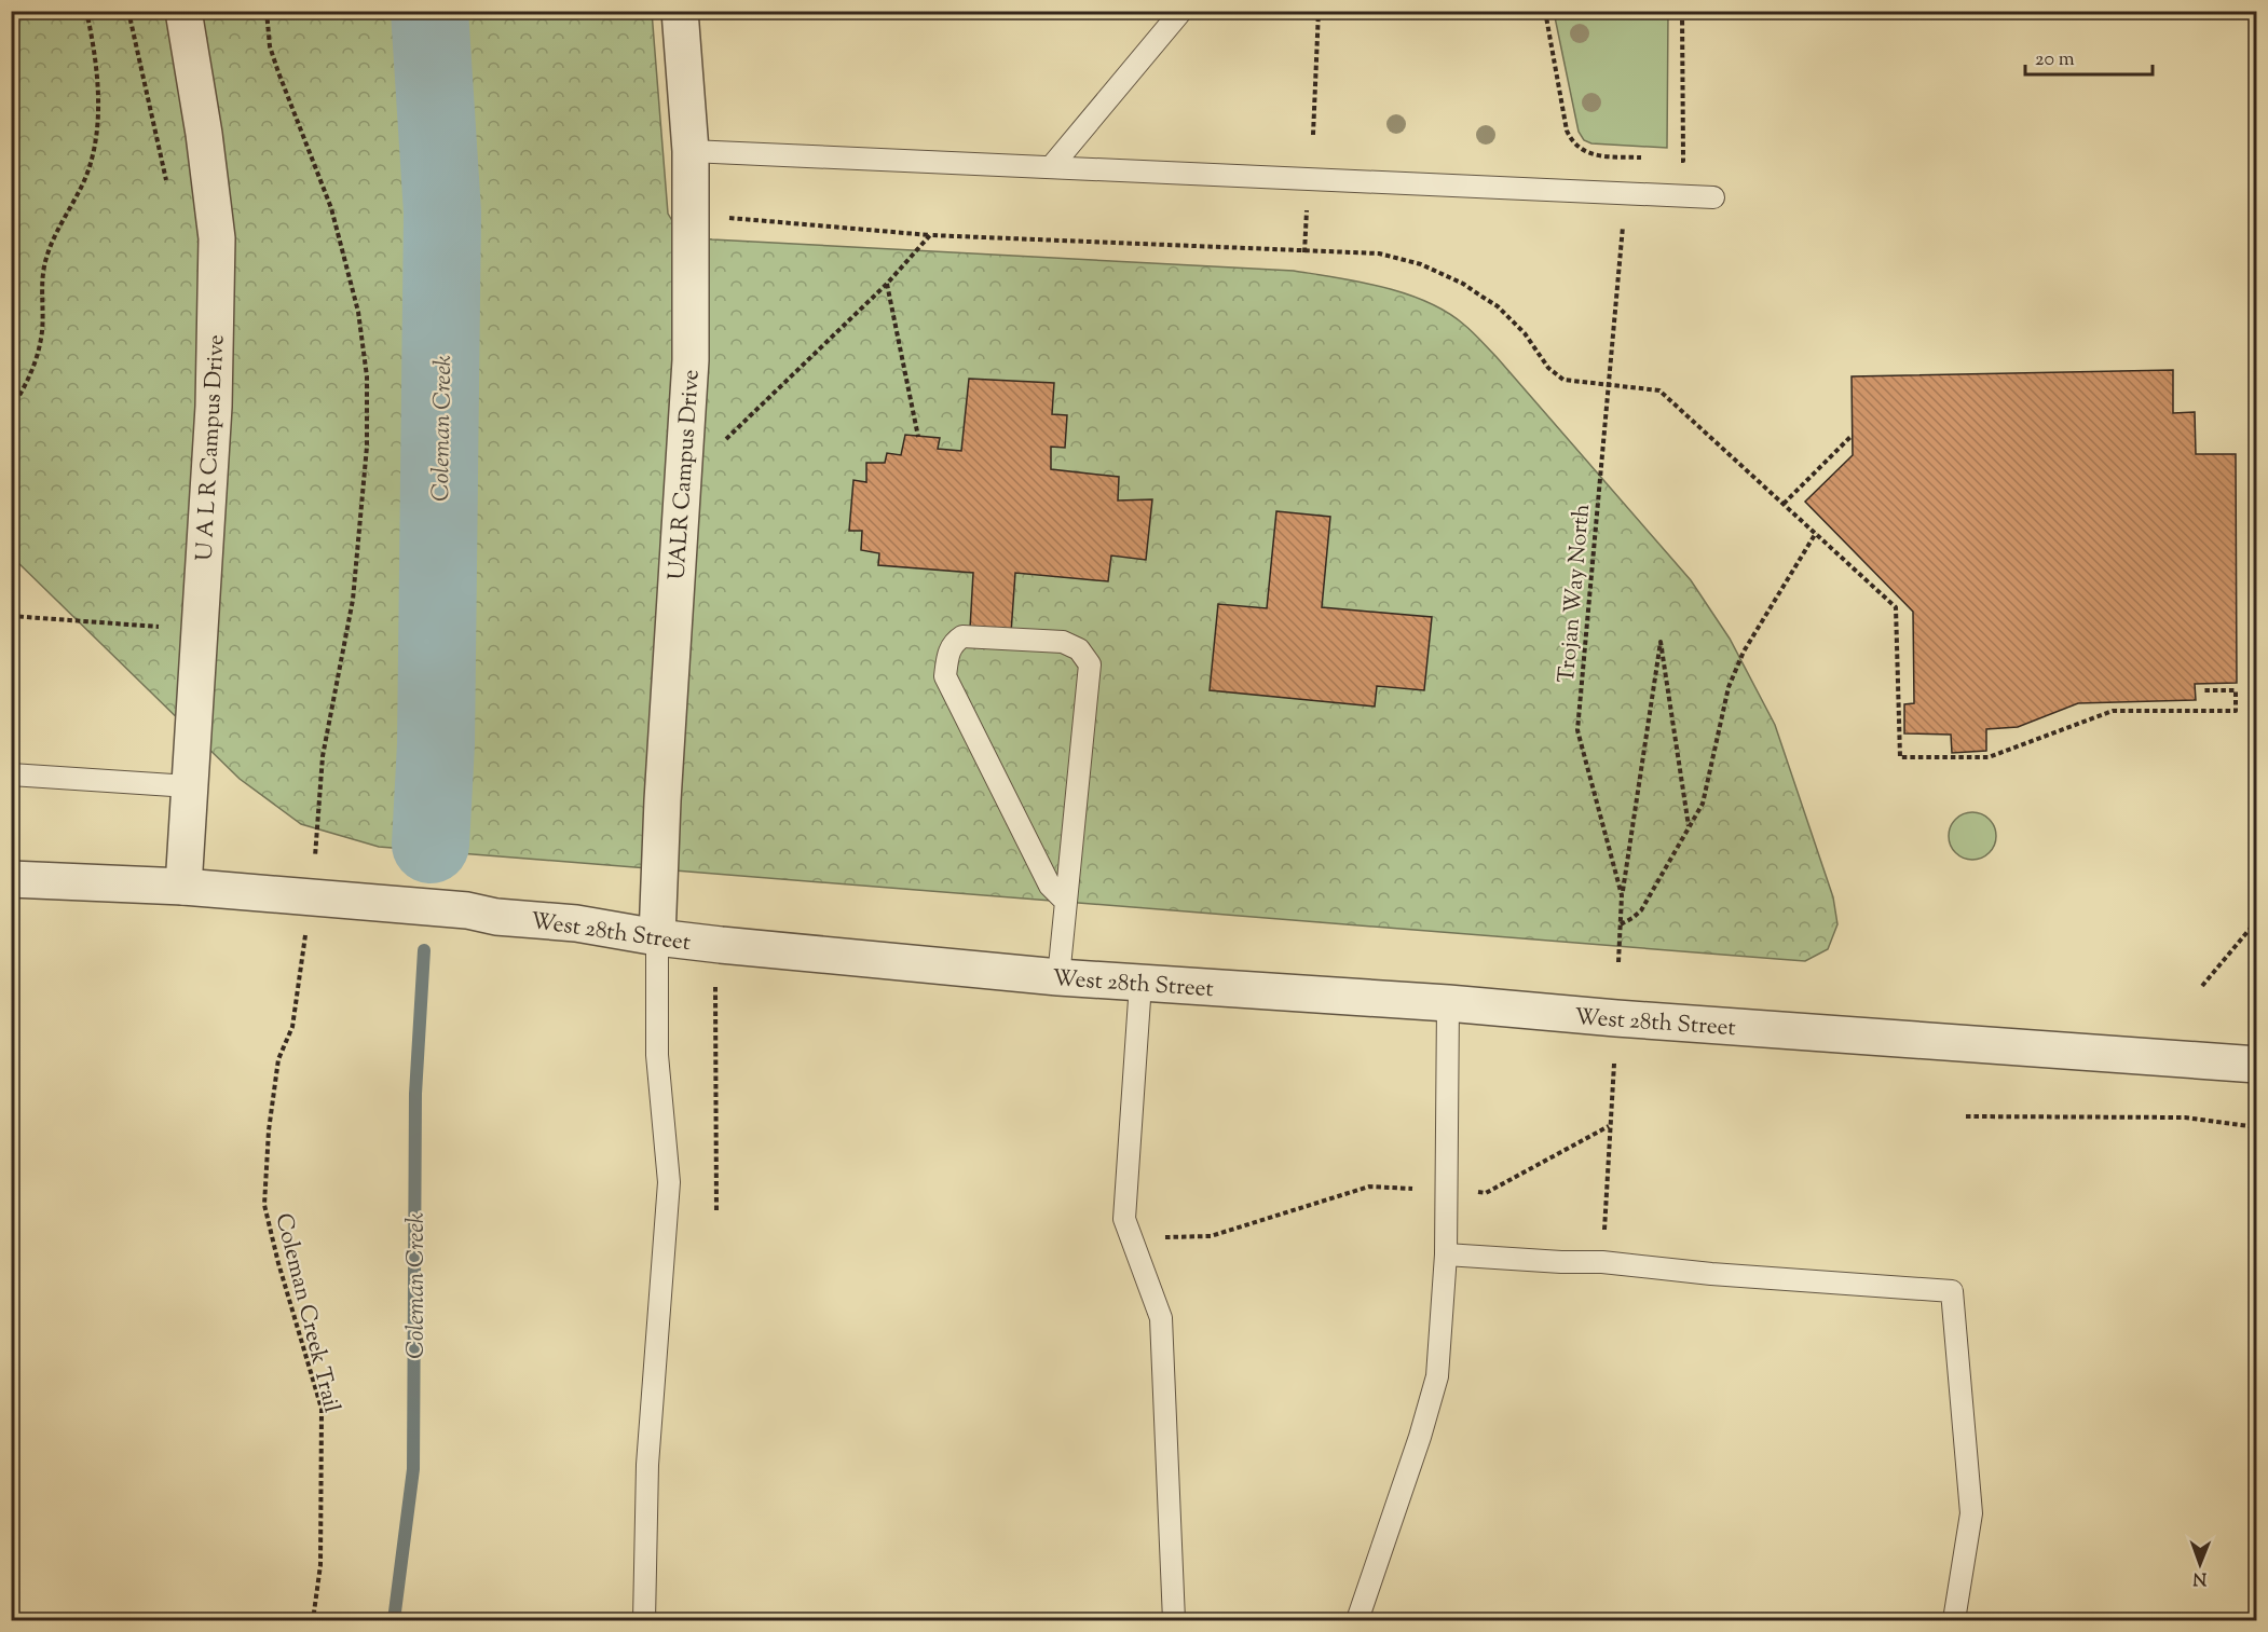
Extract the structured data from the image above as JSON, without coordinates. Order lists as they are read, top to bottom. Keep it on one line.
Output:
{"streets":{"street":["U A L R Campus Drive","UALR Campus Drive","West 28th Street"],"path":["Trojan Way North","Coleman Creek Trail"]},"crossings":[["U A L R Campus Drive","West 28th Street"],["UALR Campus Drive","West 28th Street"]],"water":["Coleman Creek"],"scale_bar":"20 m","north":"bottom"}
